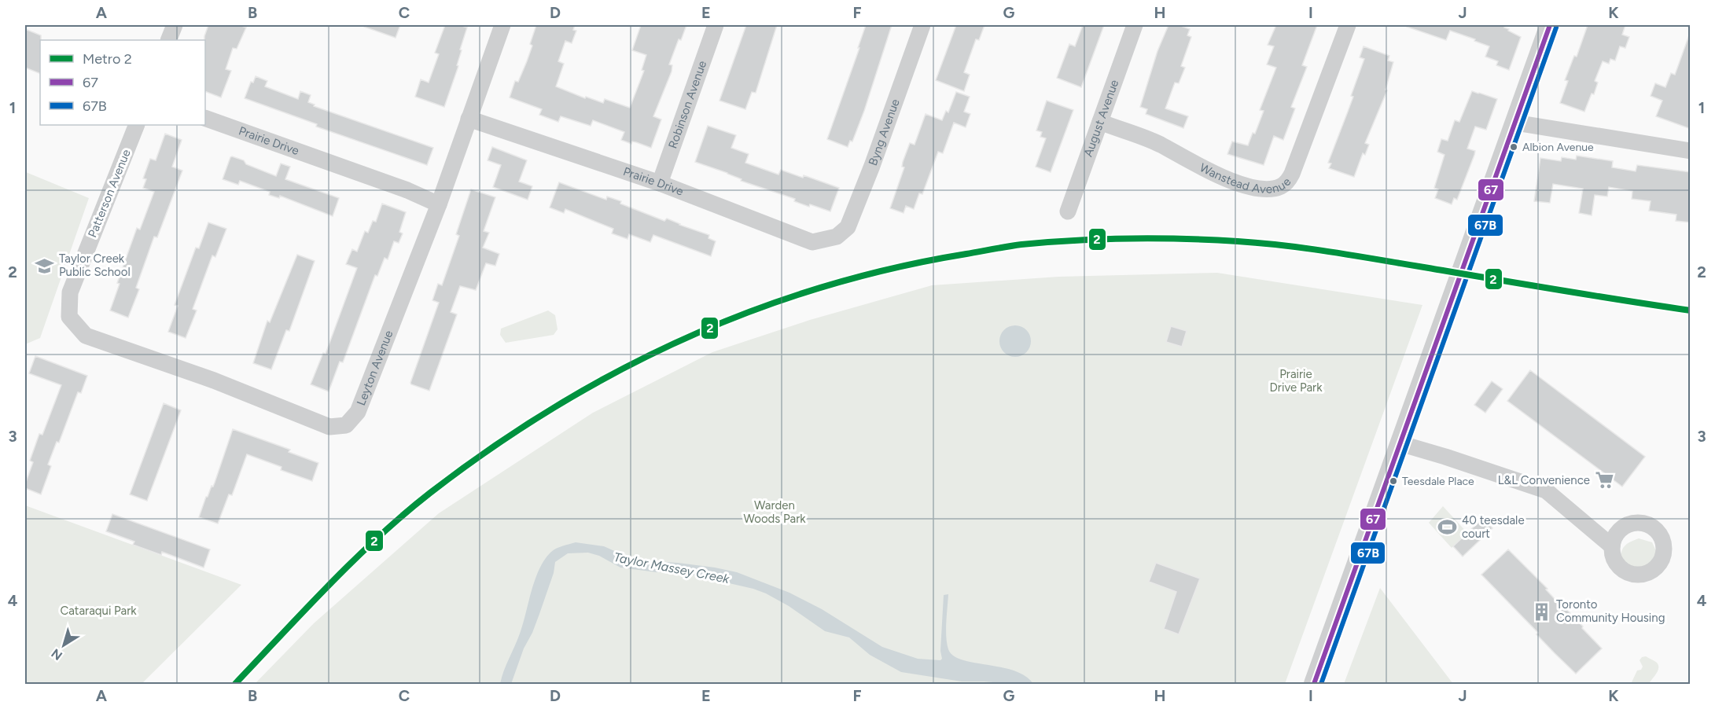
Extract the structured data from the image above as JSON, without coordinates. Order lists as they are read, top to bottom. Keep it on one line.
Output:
{"streets":{"street":["Robinson Avenue","August Avenue","Byng Avenue","Prairie Drive","Wanstead Avenue","Patterson Avenue","Leyton Avenue"]},"crossings":[["Robinson Avenue","Prairie Drive"],["August Avenue","Wanstead Avenue"],["Byng Avenue","Prairie Drive"],["Prairie Drive","Leyton Avenue"],["Patterson Avenue","Leyton Avenue"]],"water":["Taylor Massey Creek"],"parks":["Prairie Drive Park","Warden Woods Park","Cataraqui Park"],"places":{"other":["Albion Avenue","Teesdale Place"],"school or university":["Taylor Creek Public School"],"supermarket":["L&L Convenience"],"sports":["40 teesdale court"],"building":["Toronto Community Housing"]},"lines":["transit line 67","transit line 67B","metro line 2"],"legend":["Metro 2","67","67B"],"north":"bottom left","grid":{"columns":["A","B","C","D","E","F","G","H","I","J","K"],"rows":["1","2","3","4"]}}
